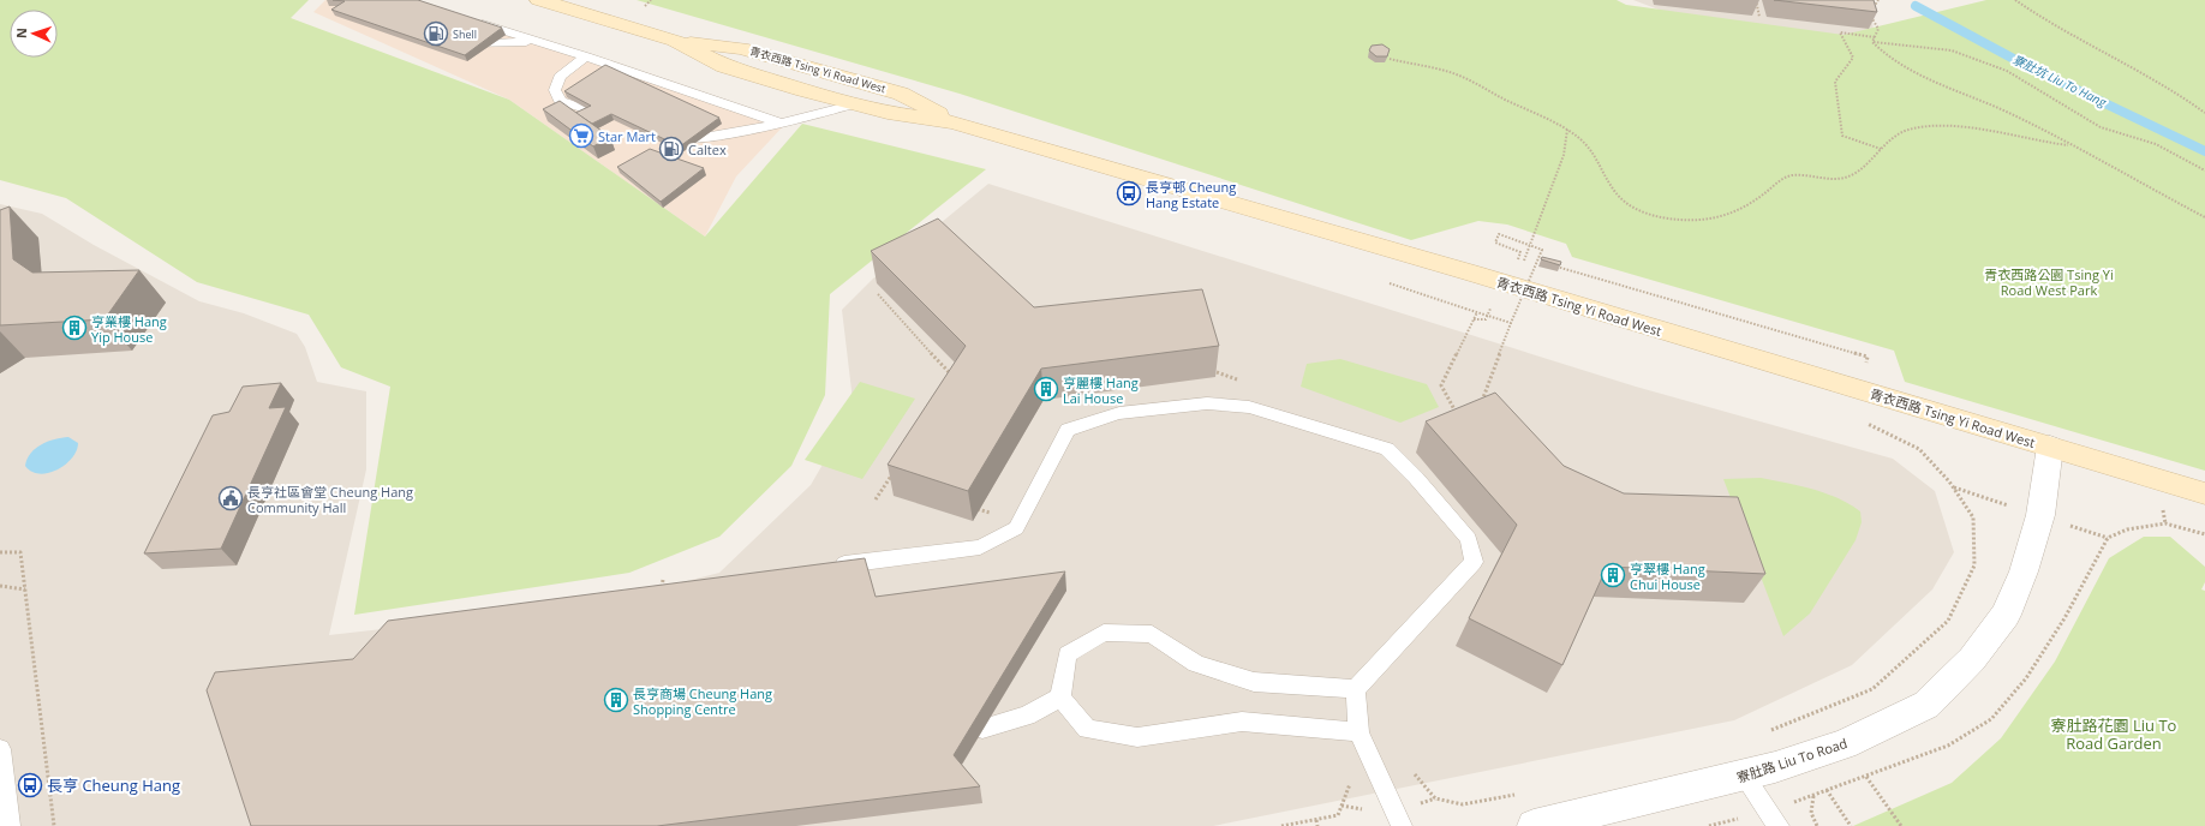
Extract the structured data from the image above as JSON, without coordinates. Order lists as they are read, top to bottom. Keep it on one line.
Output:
{"streets":{"main road":["青衣西路 Tsing Yi Road West"],"street":["寮肚路 Liu To Road"]},"crossings":[["青衣西路 Tsing Yi Road West","寮肚路 Liu To Road"]],"water":["寮肚坑 Liu To Hang"],"parks":["青衣西路公園 Tsing Yi Road West Park","寮肚路花園 Liu To Road Garden"],"places":{"fuel station":["Shell","Caltex"],"supermarket":["Star Mart"],"bus stop":["長亨邨 Cheung Hang Estate","長亨 Cheung Hang"],"building":["亨業樓 Hang Yip House","亨麗樓 Hang Lai House","亨翠樓 Hang Chui House","長亨商場 Cheung Hang Shopping Centre"],"public building":["長亨社區會堂 Cheung Hang Community Hall"]},"north":"left"}
